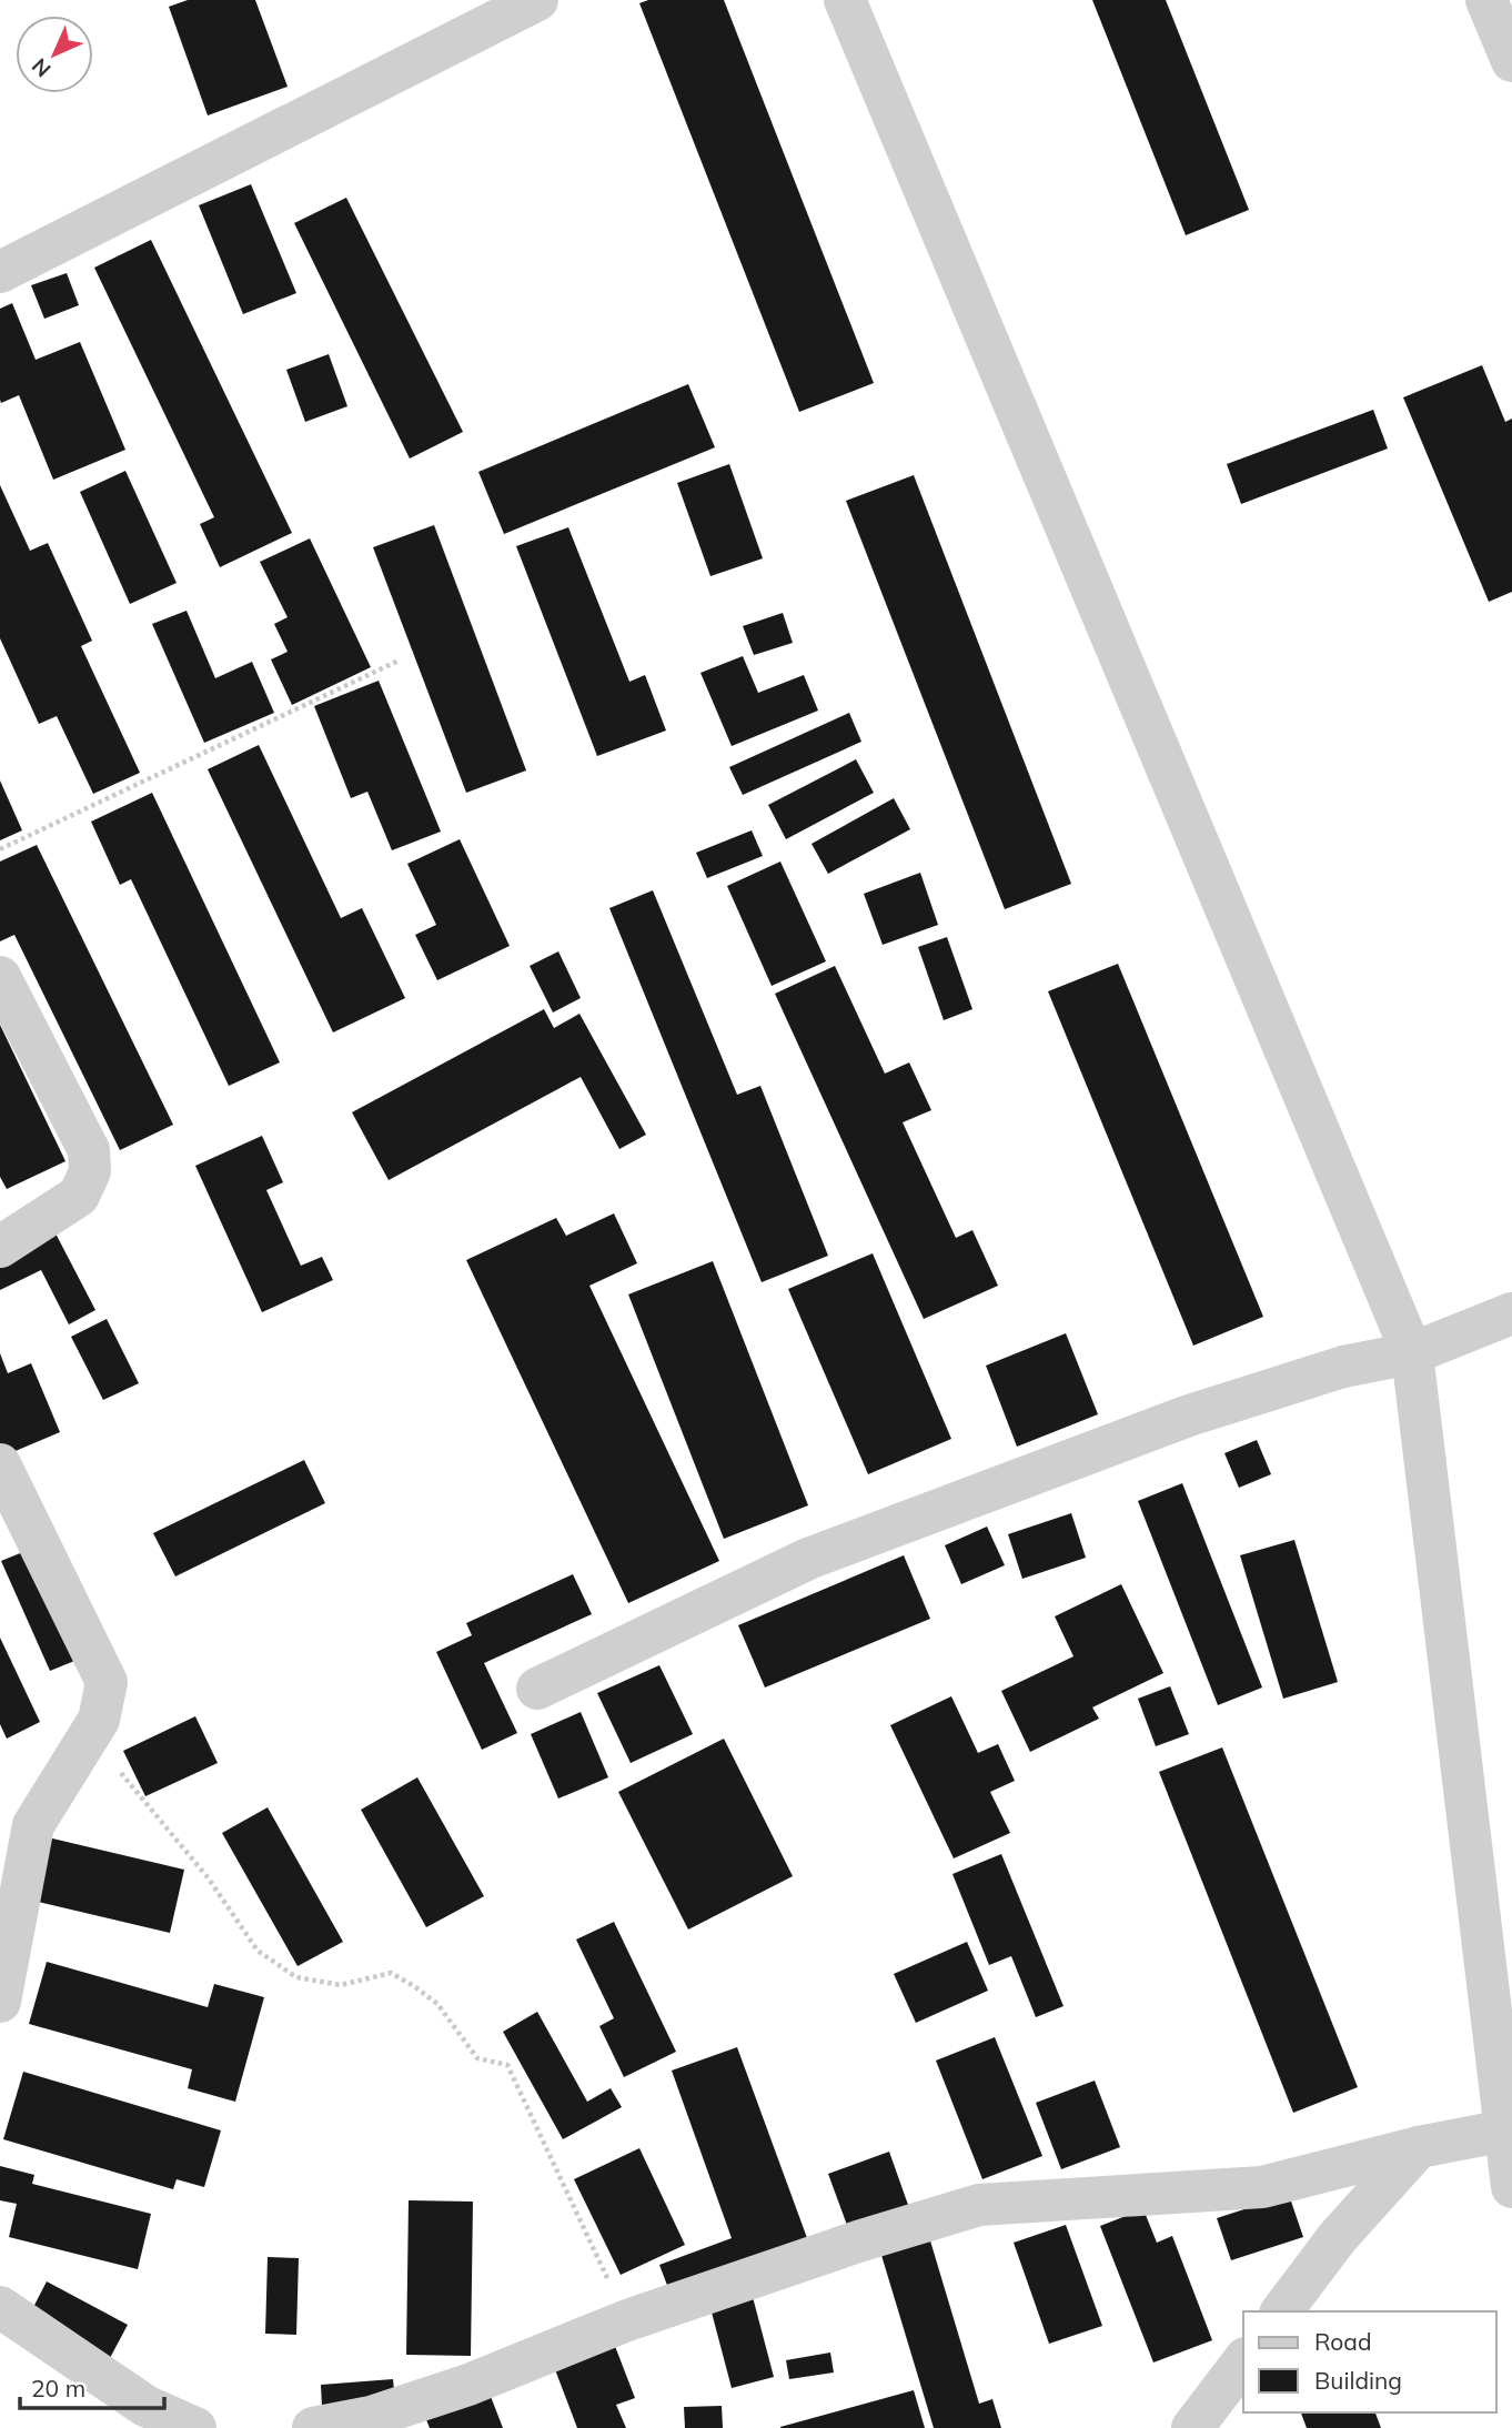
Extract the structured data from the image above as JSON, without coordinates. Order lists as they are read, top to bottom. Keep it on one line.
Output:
{"legend":["Road","Building"],"scale_bar":"20 m","north":"bottom left"}
